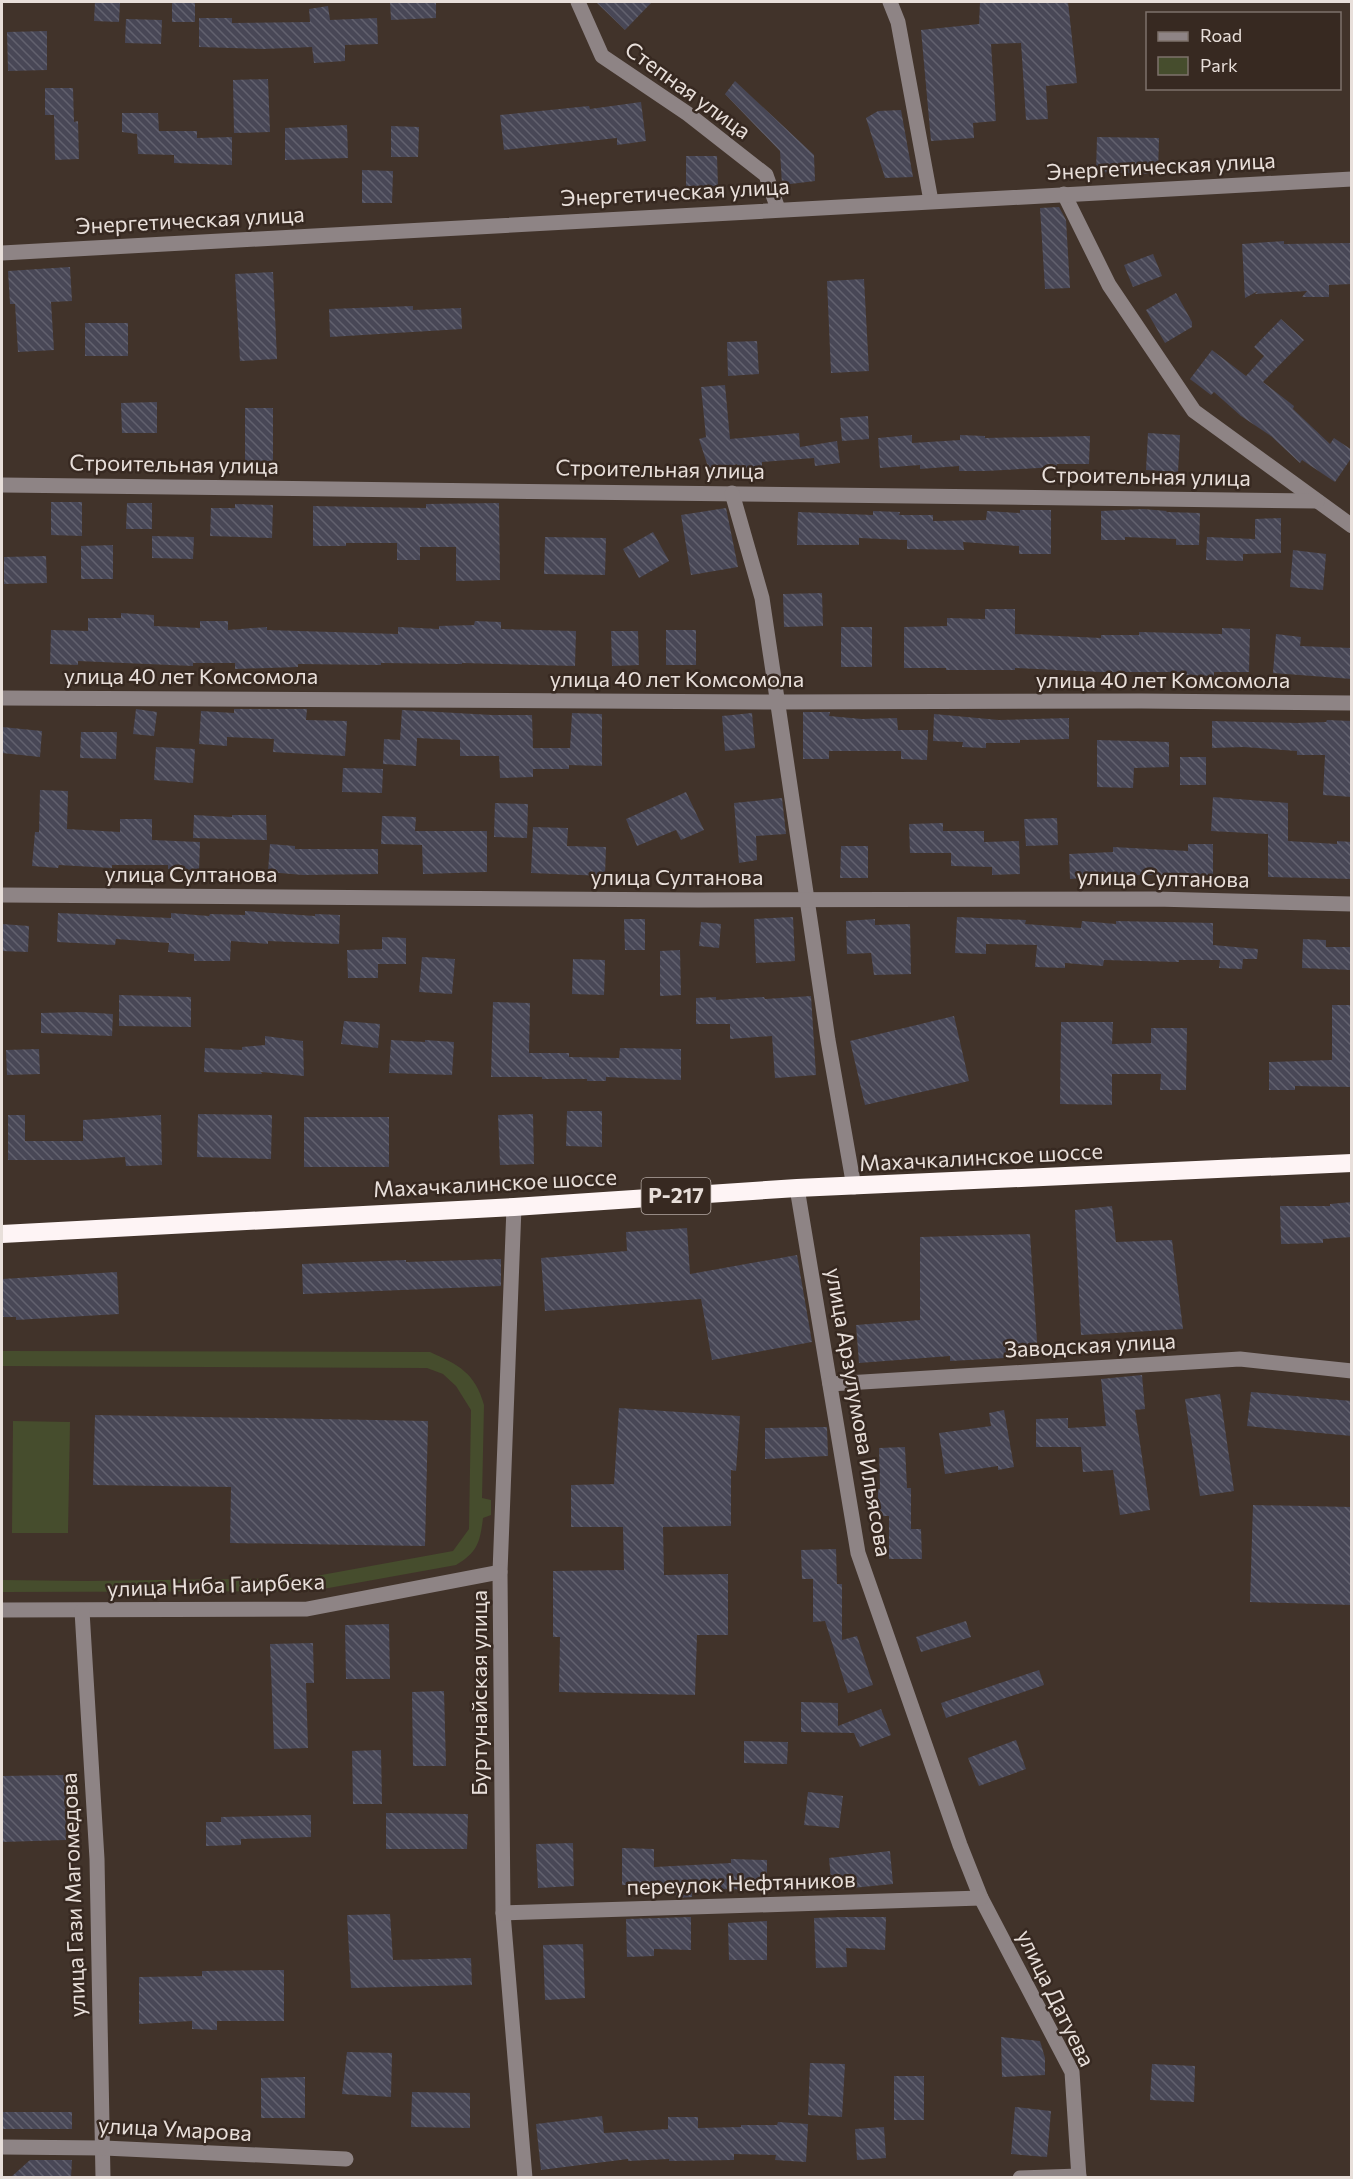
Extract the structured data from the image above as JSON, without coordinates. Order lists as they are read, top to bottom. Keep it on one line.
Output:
{"streets":{"highway":["Махачкалинское шоссе","Р-217"],"street":["Степная улица","Энергетическая улица","Строительная улица","улица 40 лет Комсомола","улица Султанова","Заводская улица","улица Арзулумова Ильясова","улица Ниба Гаирбека","Буртунайская улица","переулок Нефтяников","улица Гази Магомедова","улица Датуева","улица Умарова"]},"crossings":[["Степная улица","Энергетическая улица"],["Махачкалинское шоссе","улица Арзулумова Ильясова"],["Махачкалинское шоссе","Буртунайская улица"],["Заводская улица","улица Арзулумова Ильясова"],["улица Арзулумова Ильясова","улица Датуева"],["улица Ниба Гаирбека","Буртунайская улица"],["улица Ниба Гаирбека","улица Гази Магомедова"],["Буртунайская улица","переулок Нефтяников"],["переулок Нефтяников","улица Датуева"],["улица Гази Магомедова","улица Умарова"]],"legend":["Road","Park"]}
